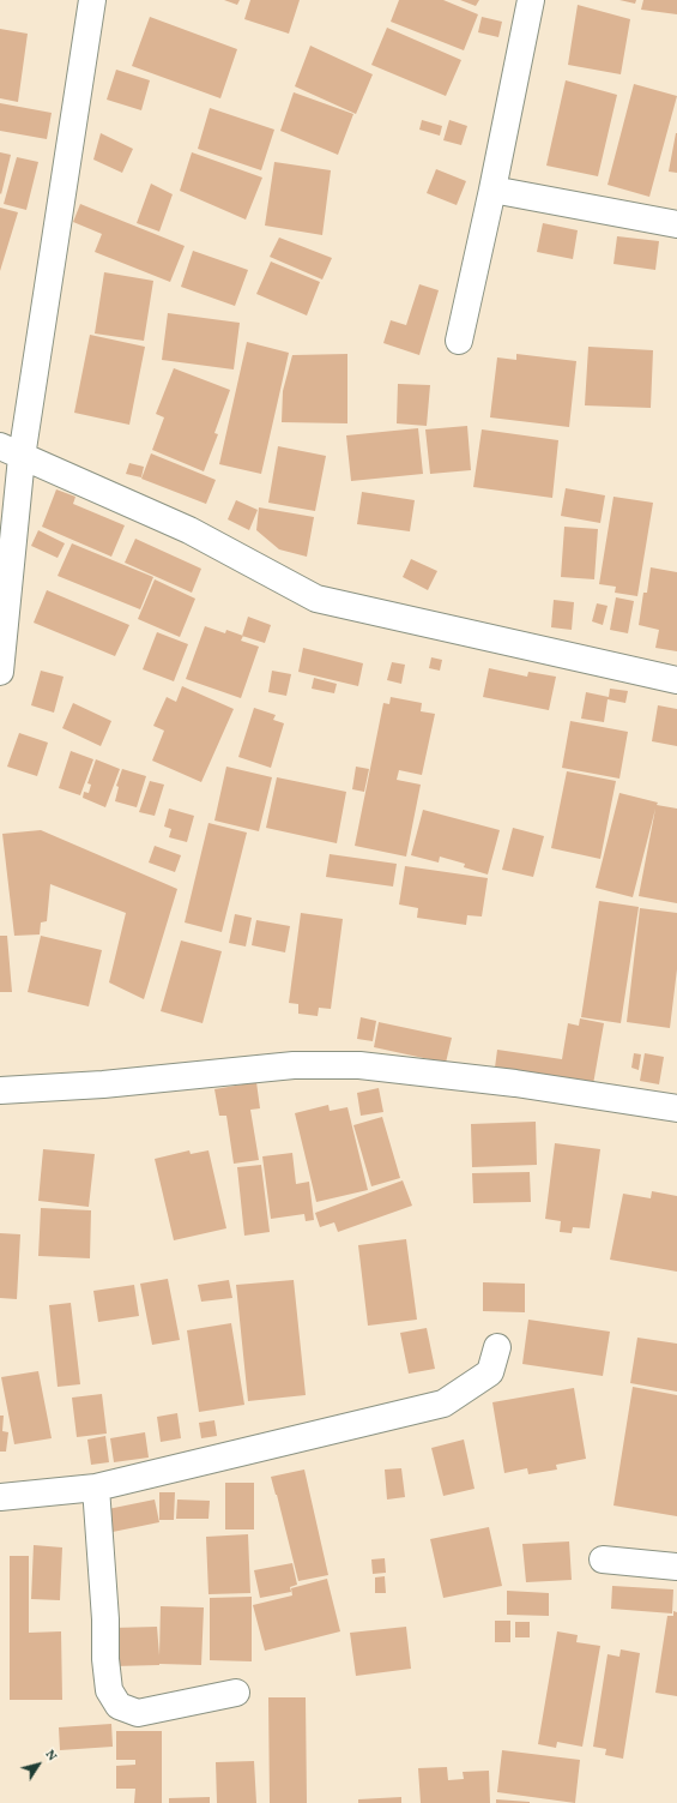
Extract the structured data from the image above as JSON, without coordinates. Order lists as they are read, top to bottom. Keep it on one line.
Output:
{"north":"top right"}
